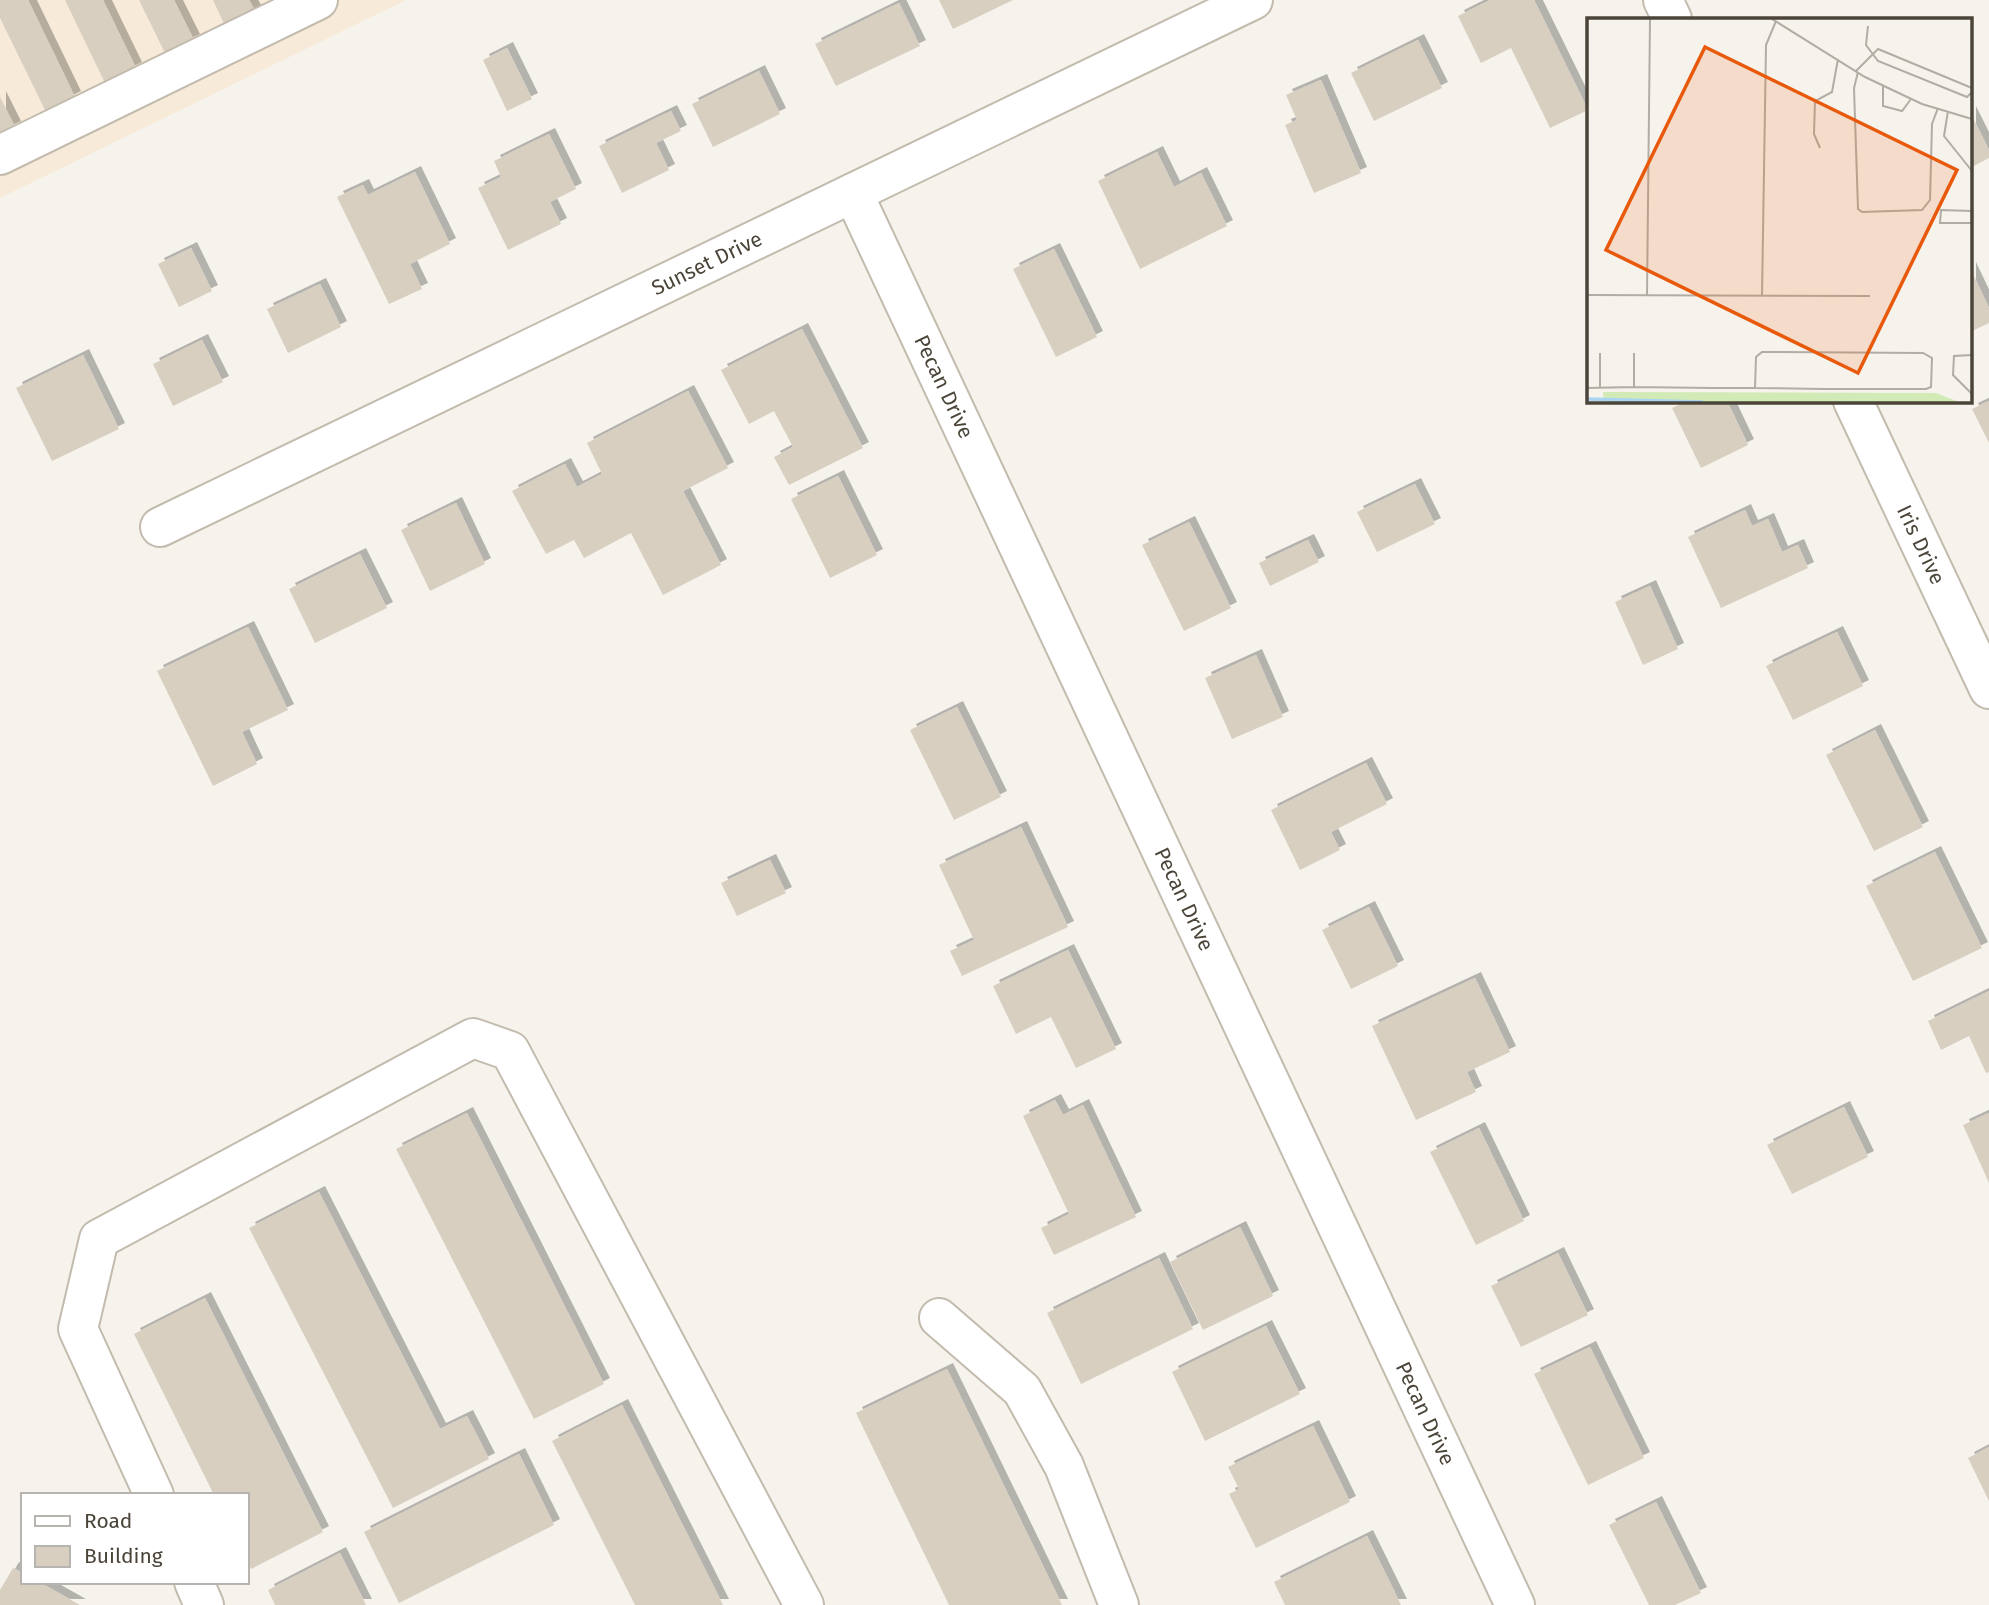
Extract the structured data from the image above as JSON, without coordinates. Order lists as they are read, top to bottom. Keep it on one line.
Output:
{"streets":{"street":["Sunset Drive","Pecan Drive","Iris Drive"]},"crossings":[["Sunset Drive","Pecan Drive"]],"legend":["Road","Building"]}
